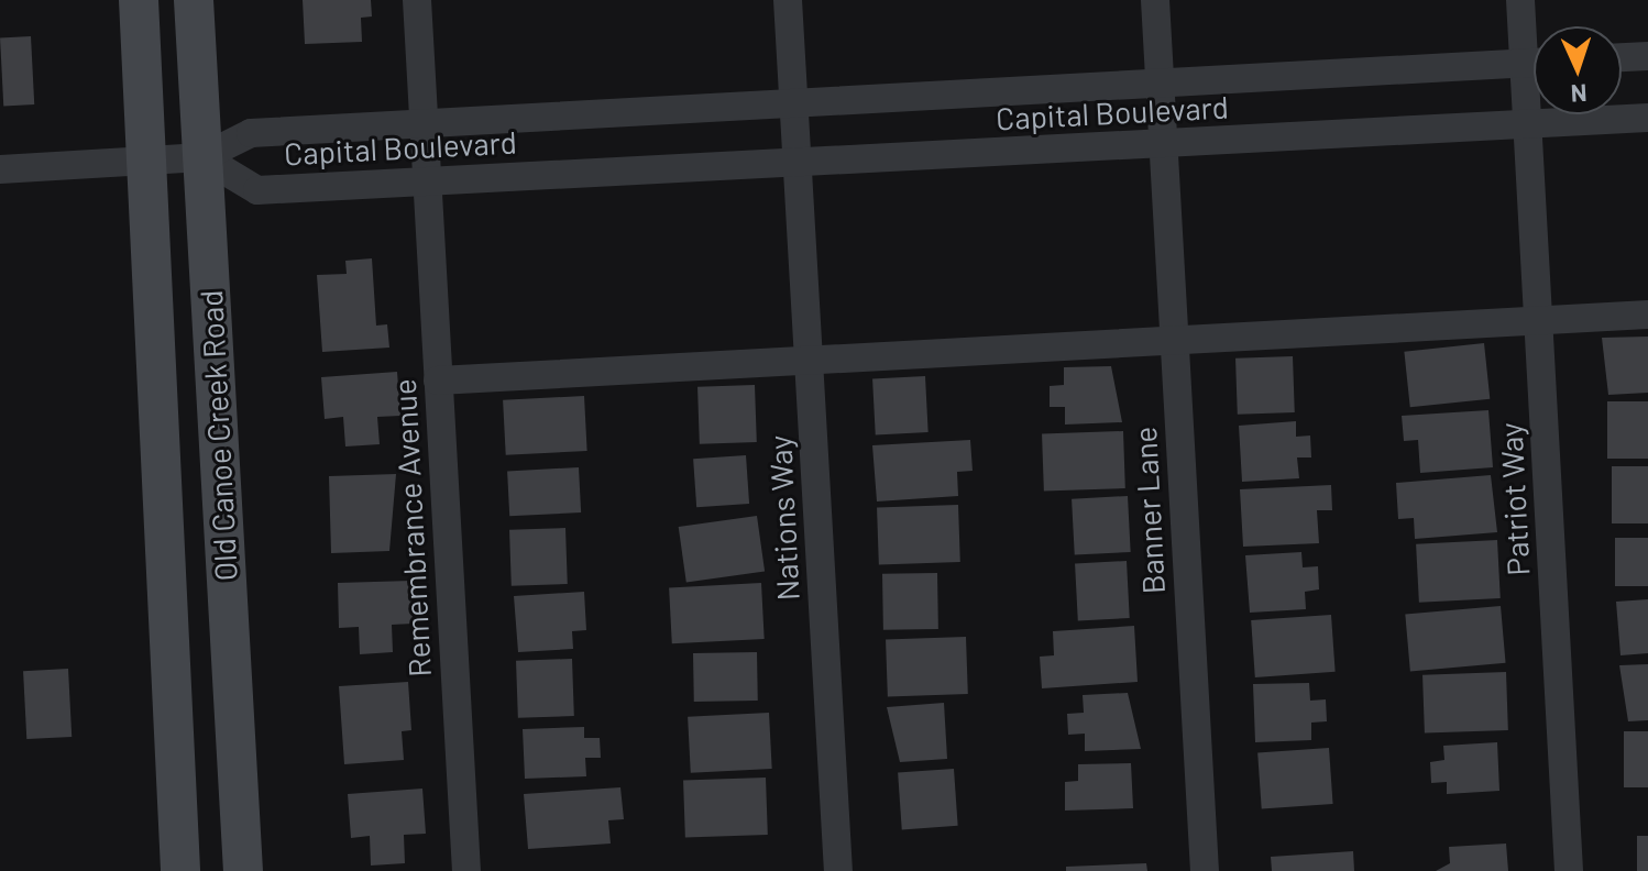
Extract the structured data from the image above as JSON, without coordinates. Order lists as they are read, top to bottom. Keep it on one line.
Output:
{"streets":{"main road":["Old Canoe Creek Road"],"street":["Capital Boulevard","Patriot Way","Banner Lane","Nations Way","Remembrance Avenue"]},"crossings":[["Capital Boulevard","Old Canoe Creek Road"],["Capital Boulevard","Patriot Way"],["Capital Boulevard","Banner Lane"],["Capital Boulevard","Nations Way"],["Capital Boulevard","Remembrance Avenue"]],"north":"bottom"}
